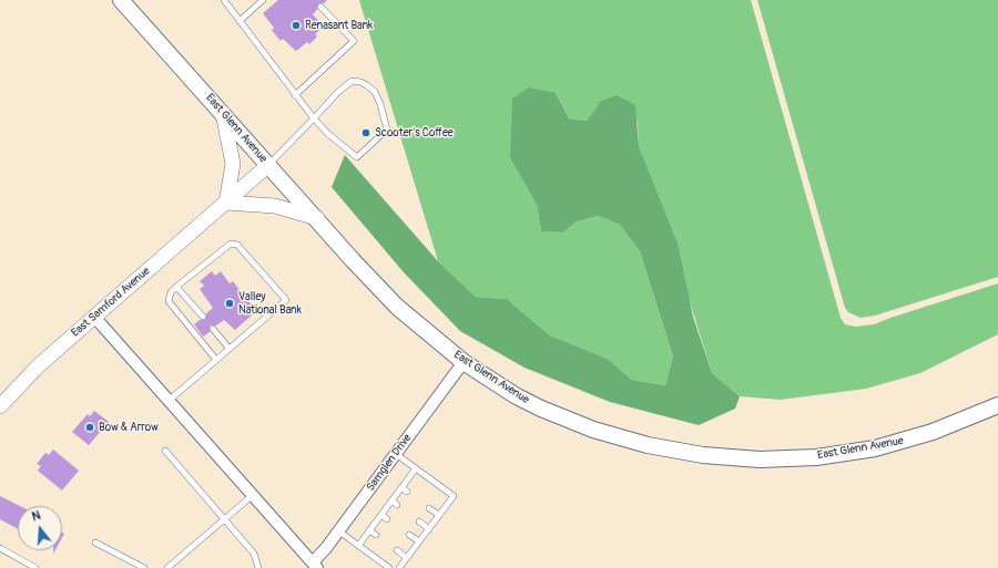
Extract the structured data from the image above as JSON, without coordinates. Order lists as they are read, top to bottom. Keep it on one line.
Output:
{"streets":{"main road":["East Glenn Avenue"],"street":["East Samford Avenue","Samglen Drive"]},"crossings":[["East Glenn Avenue","East Samford Avenue"],["East Glenn Avenue","Samglen Drive"]],"places":["Renasant Bank","Scooter's Coffee","Valley National Bank","Bow & Arrow"],"north":"top"}
